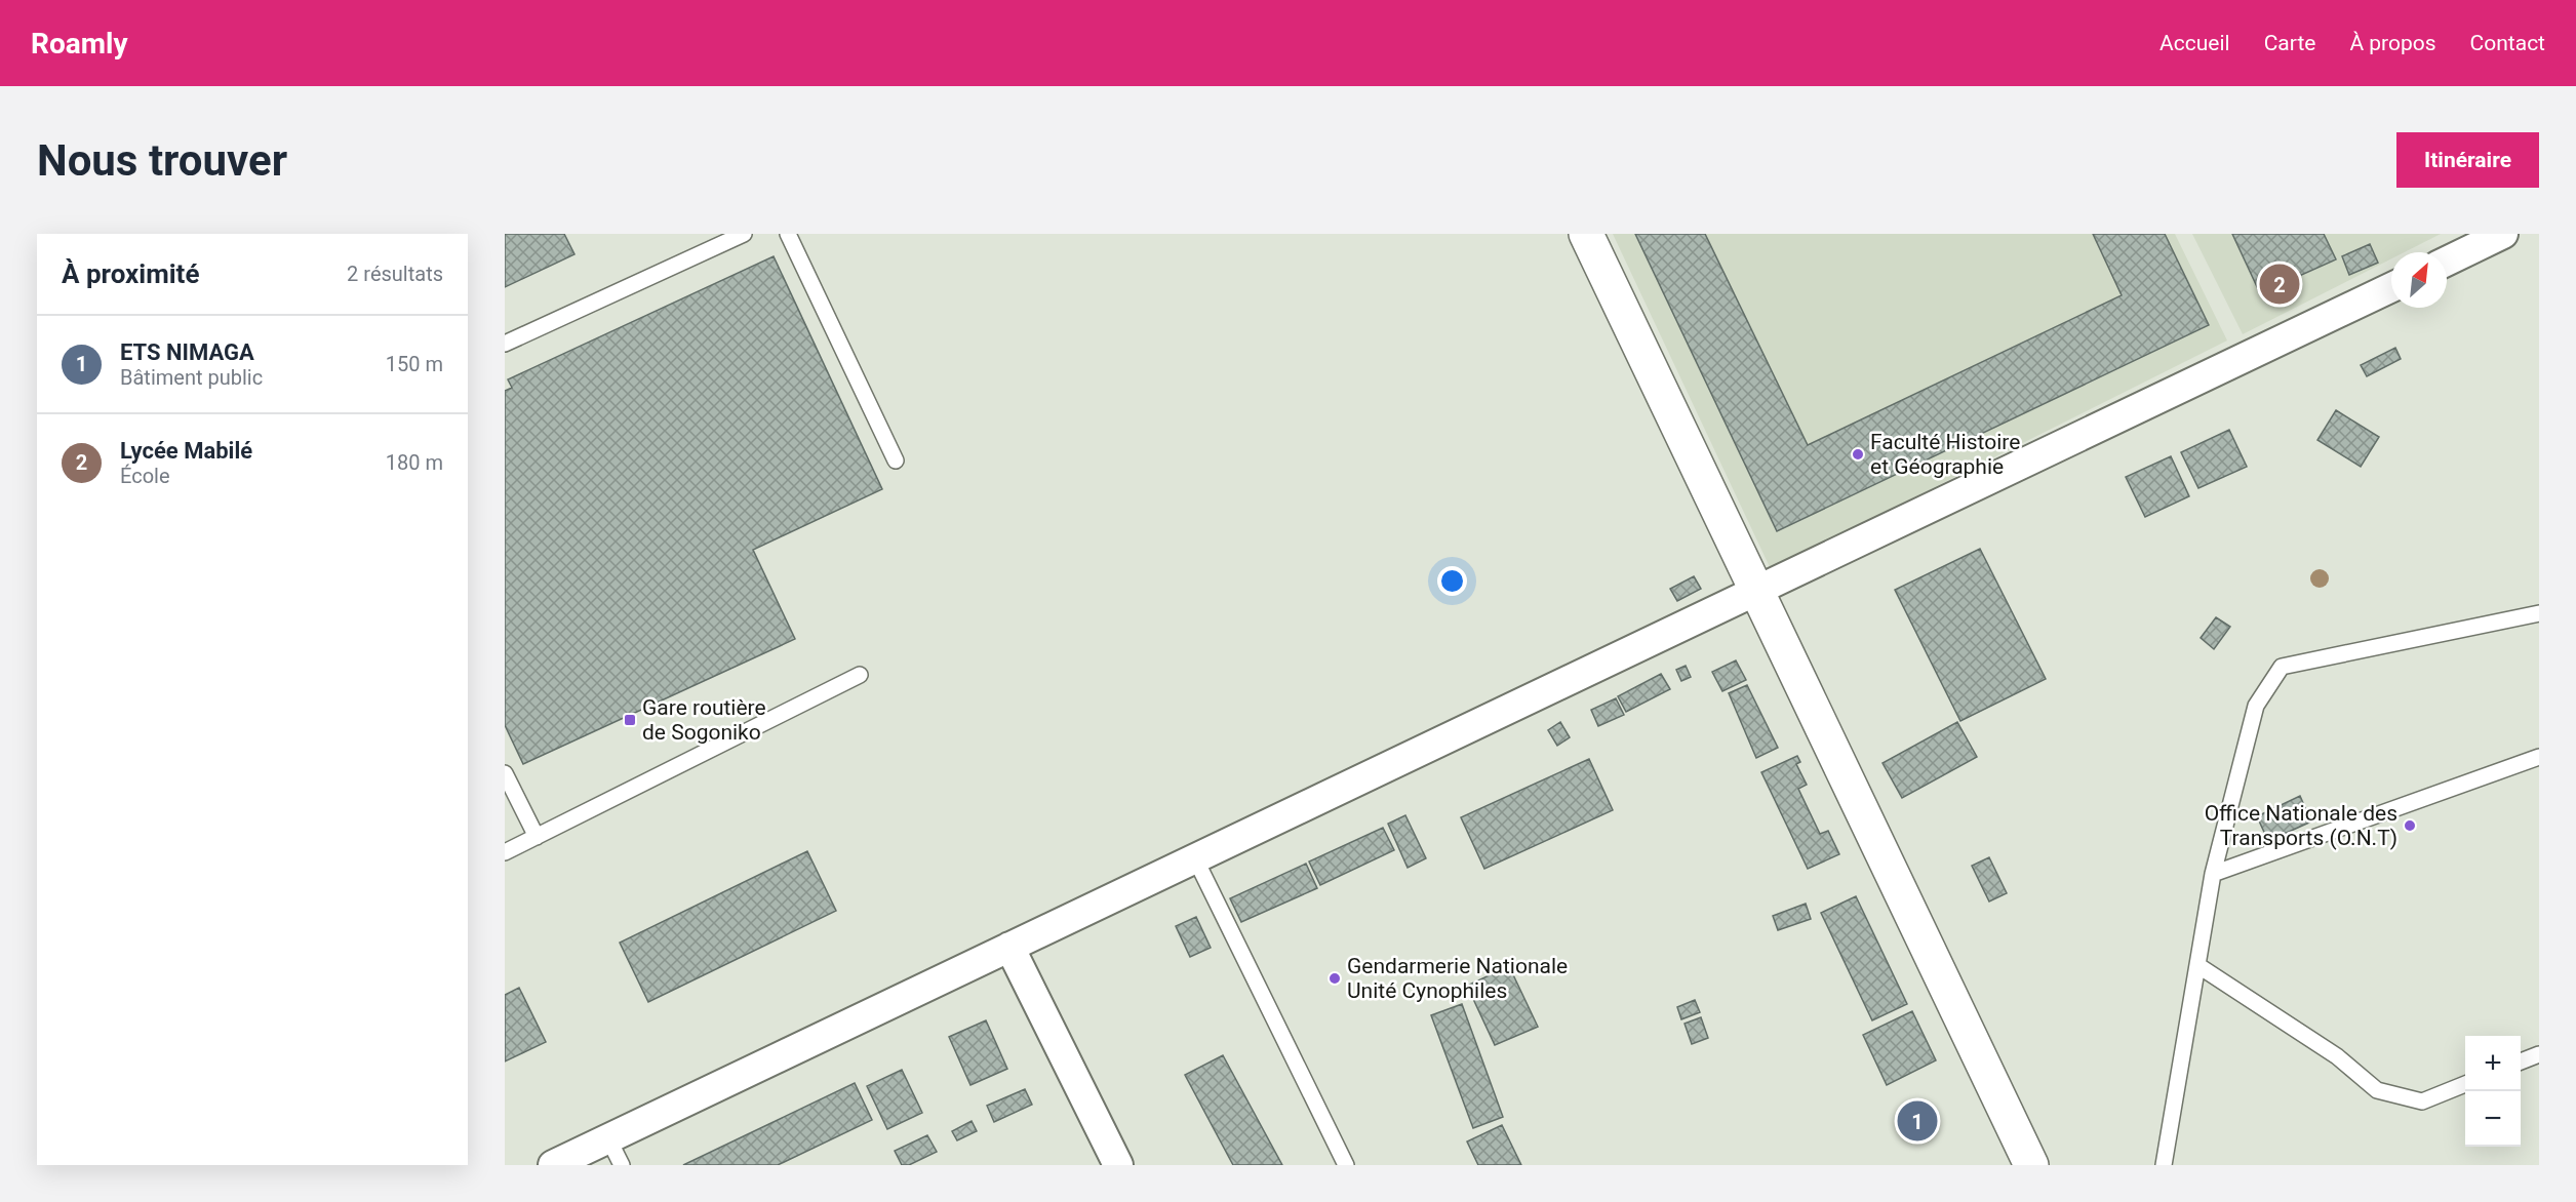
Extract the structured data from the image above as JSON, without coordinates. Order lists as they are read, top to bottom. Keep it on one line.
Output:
{"places":{"other":["Faculté Histoire et Géographie","Office Nationale des Transports (O.N.T)","Gendarmerie Nationale Unité Cynophiles"],"transit":["Gare routière de Sogoniko"]},"north":"top right","page":{"header":"Roamly","nav":["Accueil","Carte","À propos","Contact"],"buttons":"Itinéraire","title":"Nous trouver","heading":["À proximité","2 résultats"],"pins":["2","1"],"list":[{"mark":"1","name":"ETS NIMAGA","note":"Bâtiment public","value":"150 m"},{"mark":"2","name":"Lycée Mabilé","note":"École","value":"180 m"}],"map_buttons":["+","−"]}}
